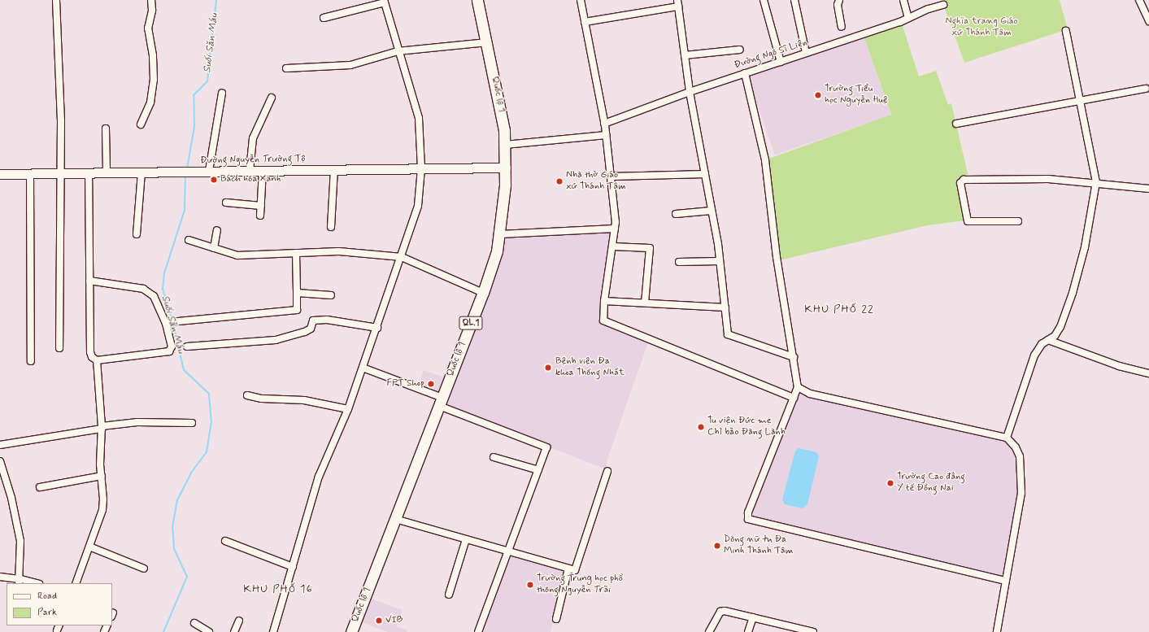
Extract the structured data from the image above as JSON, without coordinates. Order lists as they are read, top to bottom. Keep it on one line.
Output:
{"streets":{"highway":["Quốc lộ 1","QL.1"],"main road":["Đường Nguyễn Trường Tộ"],"street":["Đường Ngô Sĩ Liên"]},"crossings":[["Quốc lộ 1","Đường Nguyễn Trường Tộ"]],"districts":["KHU PHỐ 22","KHU PHỐ 16"],"water":["Suối Săn Máu"],"parks":["Nghĩa trang Giáo xứ Thánh Tâm"],"places":["Trường Tiểu học Nguyễn Huệ","Bách hóa Xanh","Nhà thờ Giáo xứ Thánh Tâm","Bệnh viện Đa khoa Thống Nhất","FPT Shop","Tu viện Đức mẹ Chỉ bảo Đàng Lành","Trường Cao đẳng Y tế Đồng Nai","Dòng nữ tu Đa Minh Thánh Tâm","Trường Trung học phổ thông Nguyễn Trãi","VIB"],"legend":["Road","Park"]}
